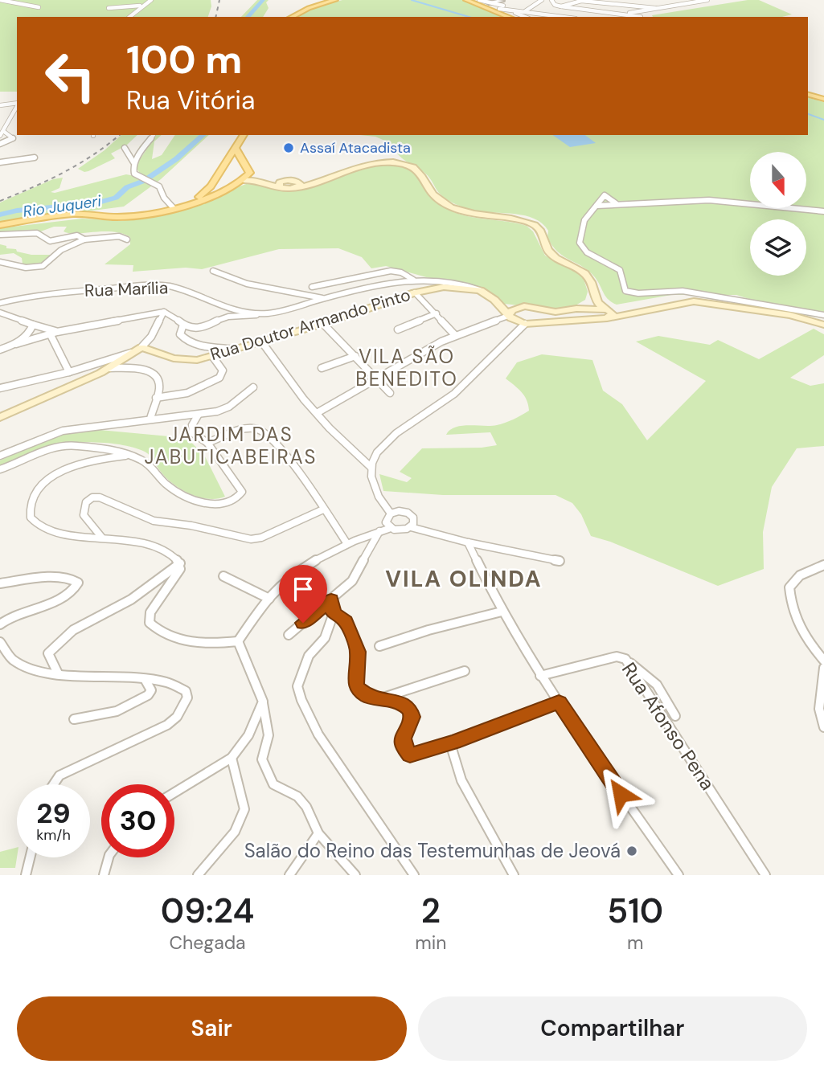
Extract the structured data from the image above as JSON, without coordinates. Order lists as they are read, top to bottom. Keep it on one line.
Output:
{"streets":{"main road":["Rua Doutor Armando Pinto"],"street":["Rua Marília","Rua Afonso Pena"]},"crossings":[["Rua Marília","Rua Doutor Armando Pinto"]],"districts":["VILA SÃO BENEDITO","JARDIM DAS JABUTICABEIRAS","VILA OLINDA"],"water":["Rio Juqueri"],"places":["Assaí Atacadista","Salão do Reino das Testemunhas de Jeová"],"north":"bottom","page":{"turn":["100 m","Rua Vitória"],"speed":"29 km/h","limit":"30","eta":["09:24","Chegada","2","min","510","m"],"buttons":["Sair","Compartilhar"]}}
